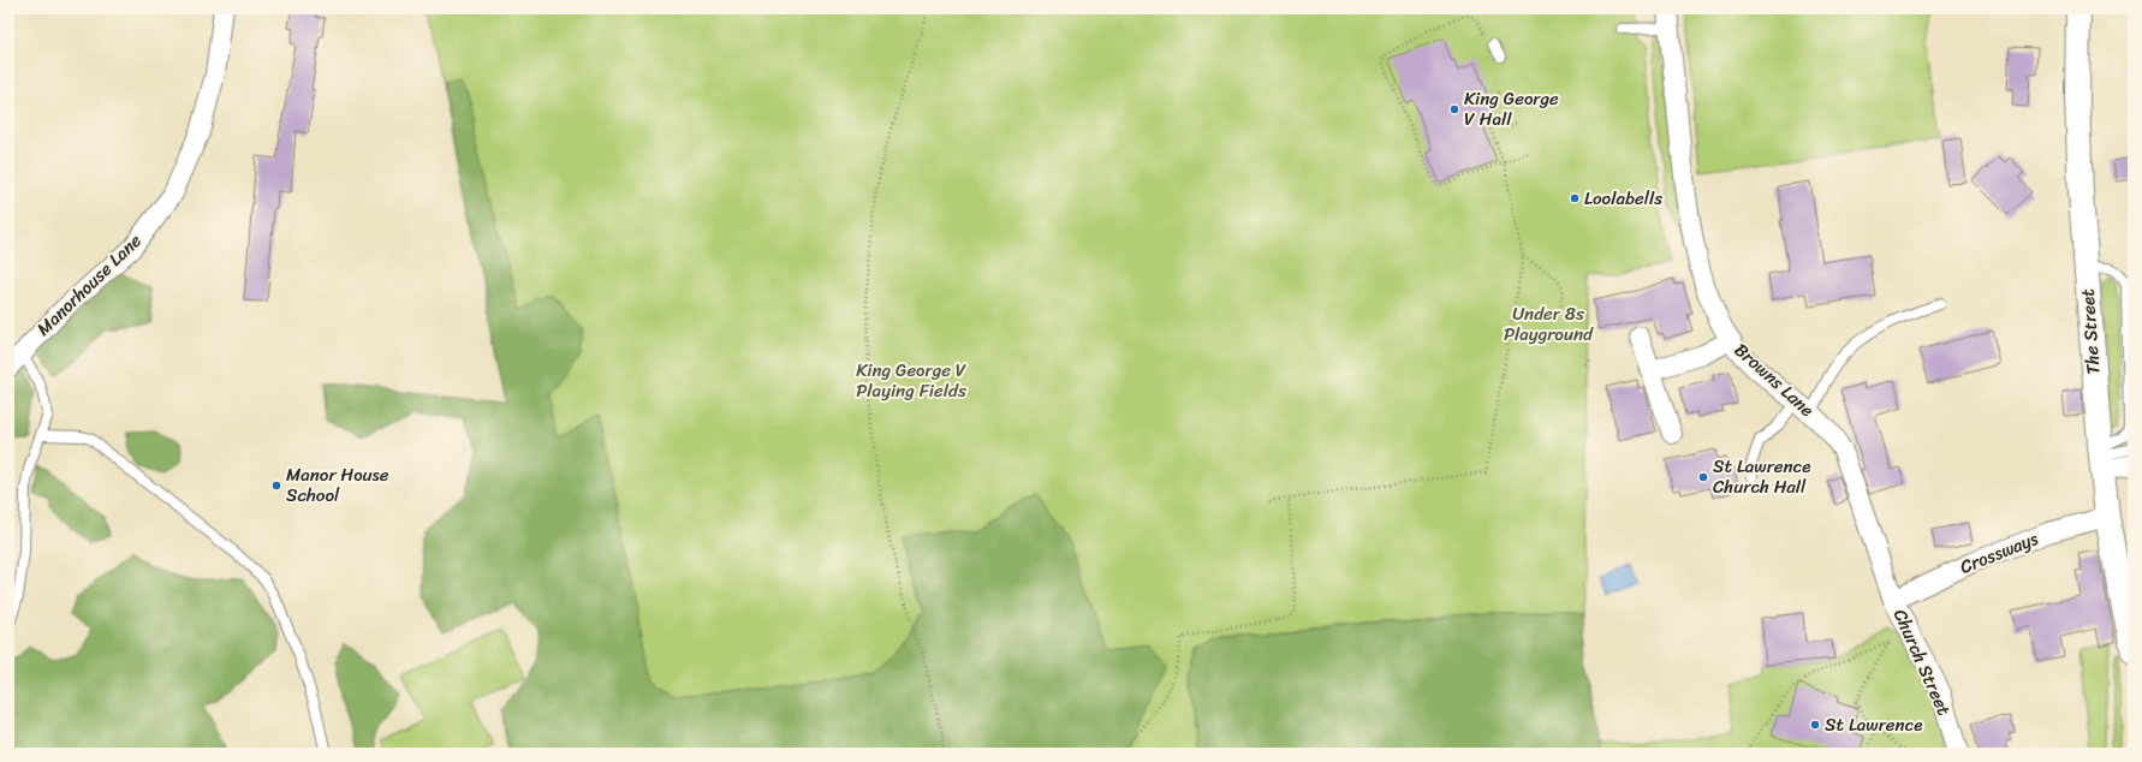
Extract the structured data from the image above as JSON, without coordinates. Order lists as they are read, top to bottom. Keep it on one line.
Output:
{"streets":{"street":["Manorhouse Lane","The Street","Browns Lane","Crossways","Church Street"]},"crossings":[["The Street","Crossways"],["Browns Lane","Crossways"],["Browns Lane","Church Street"],["Crossways","Church Street"]],"parks":["Under 8s Playground","King George V Playing Fields"],"places":["King George V Hall","Loolabells","St Lawrence Church Hall","Manor House School","St Lawrence"]}
